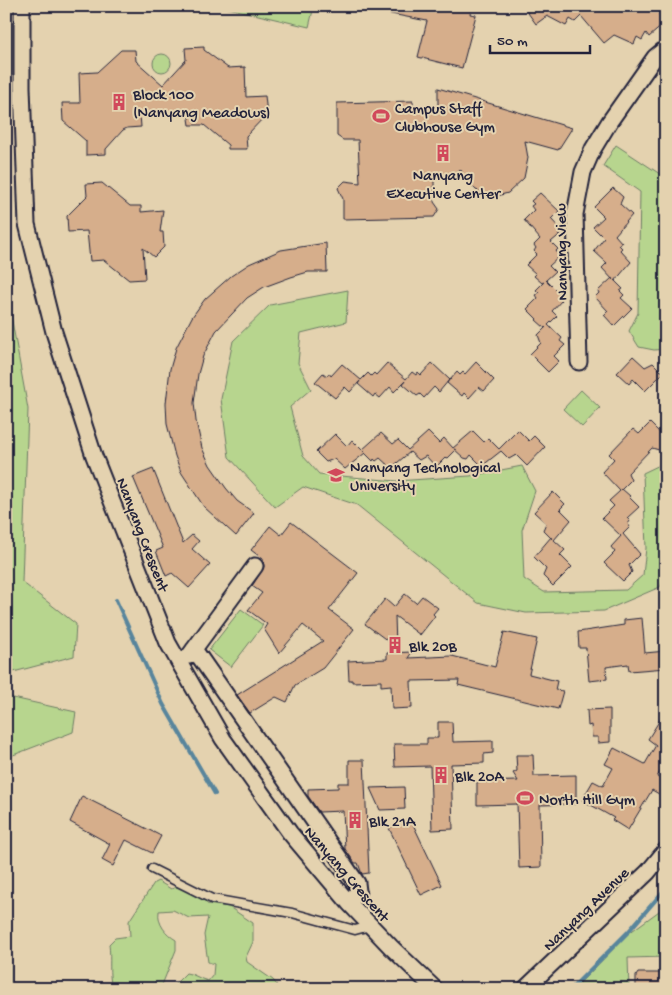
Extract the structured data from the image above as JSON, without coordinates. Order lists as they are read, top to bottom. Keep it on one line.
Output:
{"streets":{"street":["Nanyang View","Nanyang Crescent","Nanyang Avenue"]},"places":{"building":["Block 100 (Nanyang Meadows)","Nanyang Executive Center","Blk 20B","Blk 20A","Blk 21A"],"sports":["Campus Staff Clubhouse Gym","North Hill Gym"],"school or university":["Nanyang Technological University"]},"scale_bar":"50 m"}
